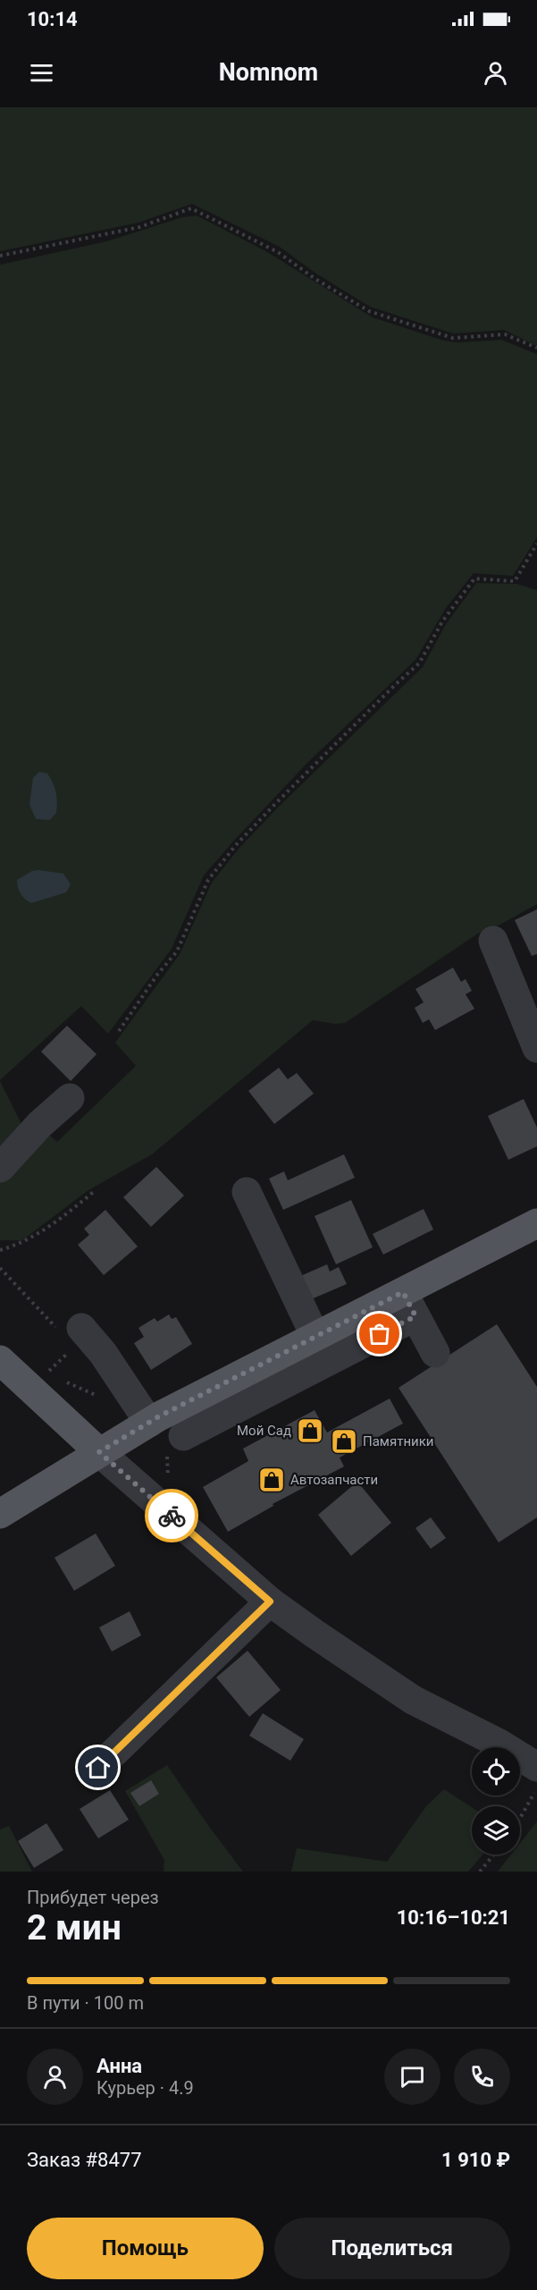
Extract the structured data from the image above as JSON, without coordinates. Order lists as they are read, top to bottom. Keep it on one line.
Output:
{"places":{"shop":["Мой Сад","Памятники","Автозапчасти"]},"page":{"status":"10:14","header":"Nomnom","heading":["2 мин","Прибудет через","10:16–10:21"],"panel":["Анна","Курьер · 4.9","Заказ #8477","1 910 ₽"],"bar":"В пути · 100 m","buttons":["Помощь","Поделиться"]}}
